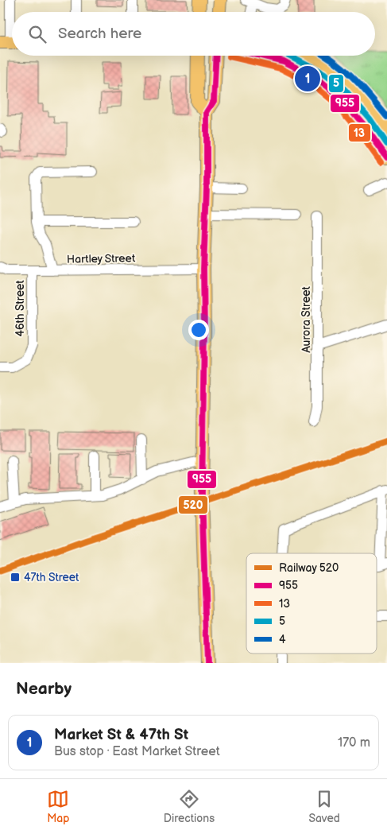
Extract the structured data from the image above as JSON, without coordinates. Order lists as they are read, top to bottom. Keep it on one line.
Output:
{"streets":{"street":["Hartley Street","46th Street","Aurora Street"]},"crossings":[["Hartley Street","46th Street"]],"places":{"transit":["47th Street"]},"lines":["transit line 955","transit line 5","transit line 4","transit line 13","rail line 520"],"legend":["Railway 520","955","13","5","4"],"page":{"search":"Search here","pins":"1","heading":"Nearby","list":[{"mark":"1","name":"Market St & 47th St","note":"Bus stop · East Market Street","value":"170 m"}],"nav":["Map","Directions","Saved"]}}
